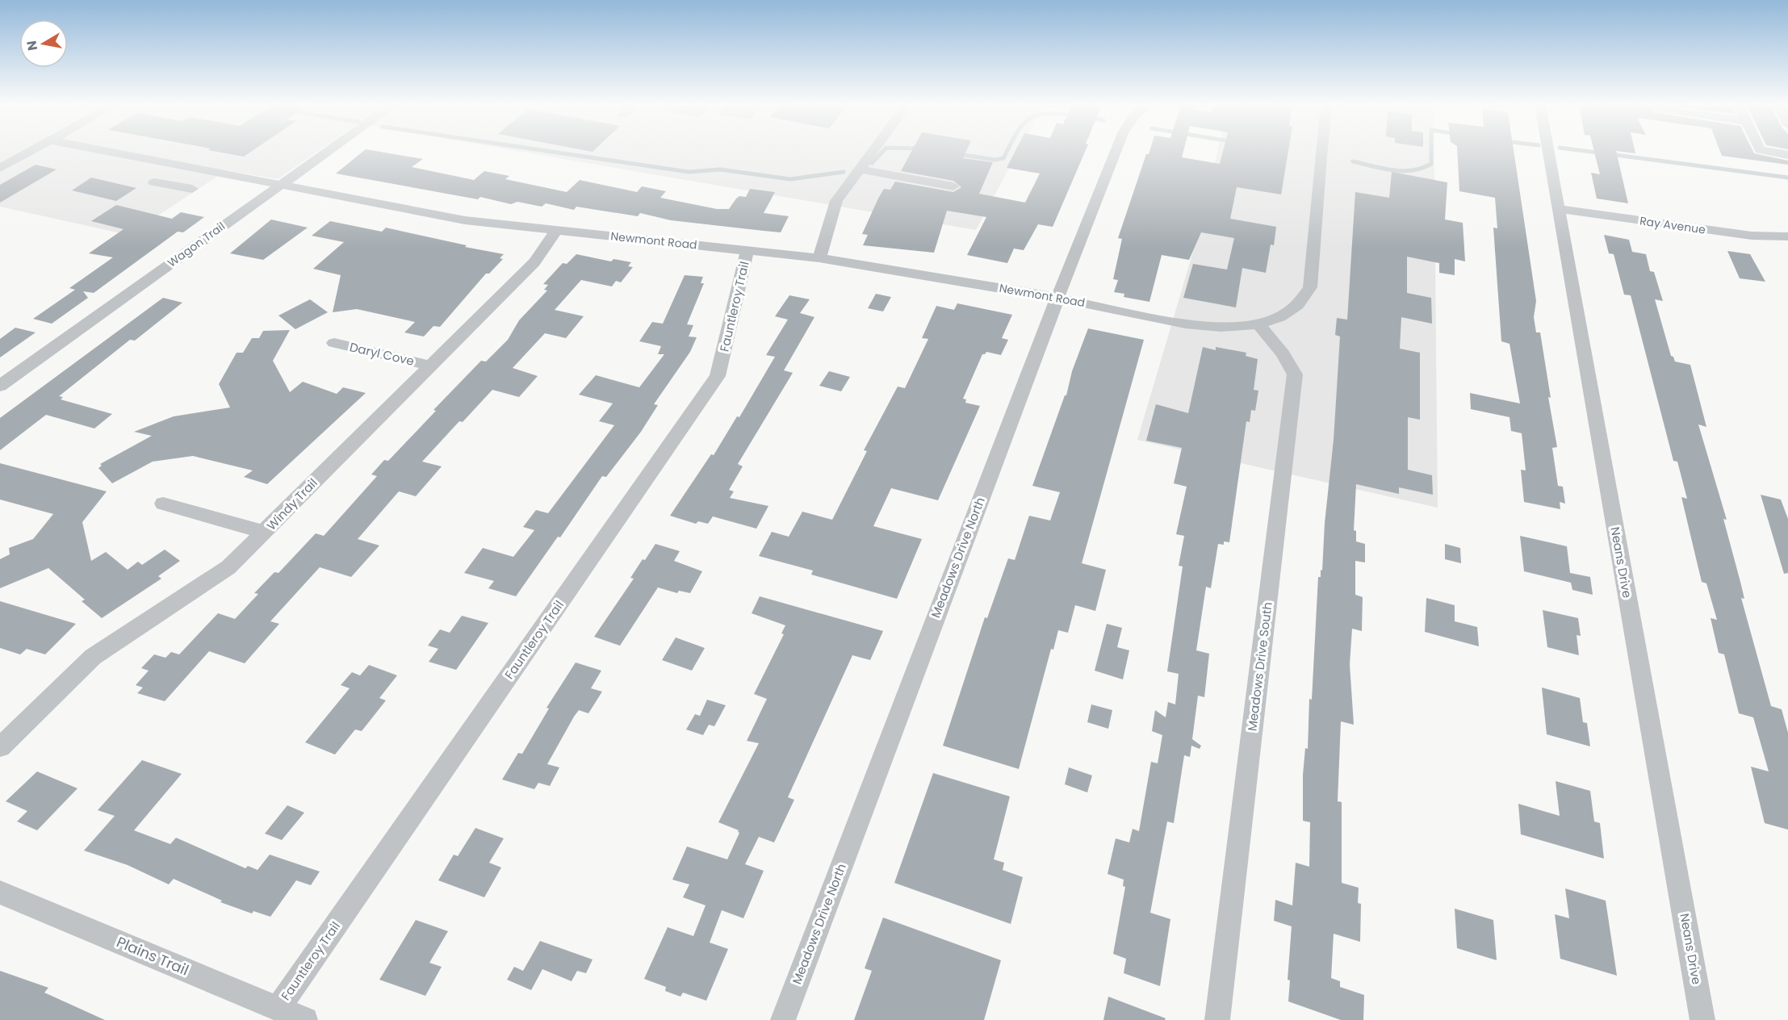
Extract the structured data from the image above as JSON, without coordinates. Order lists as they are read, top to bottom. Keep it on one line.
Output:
{"streets":{"street":["Ray Avenue","Newmont Road","Wagon Trail","Fauntleroy Trail","Daryl Cove","Windy Trail","Meadows Drive North","Neans Drive","Meadows Drive South","Plains Trail"]},"crossings":[["Ray Avenue","Neans Drive"],["Newmont Road","Wagon Trail"],["Newmont Road","Fauntleroy Trail"],["Newmont Road","Windy Trail"],["Newmont Road","Meadows Drive North"],["Newmont Road","Meadows Drive South"],["Fauntleroy Trail","Plains Trail"],["Daryl Cove","Windy Trail"]],"north":"left"}
